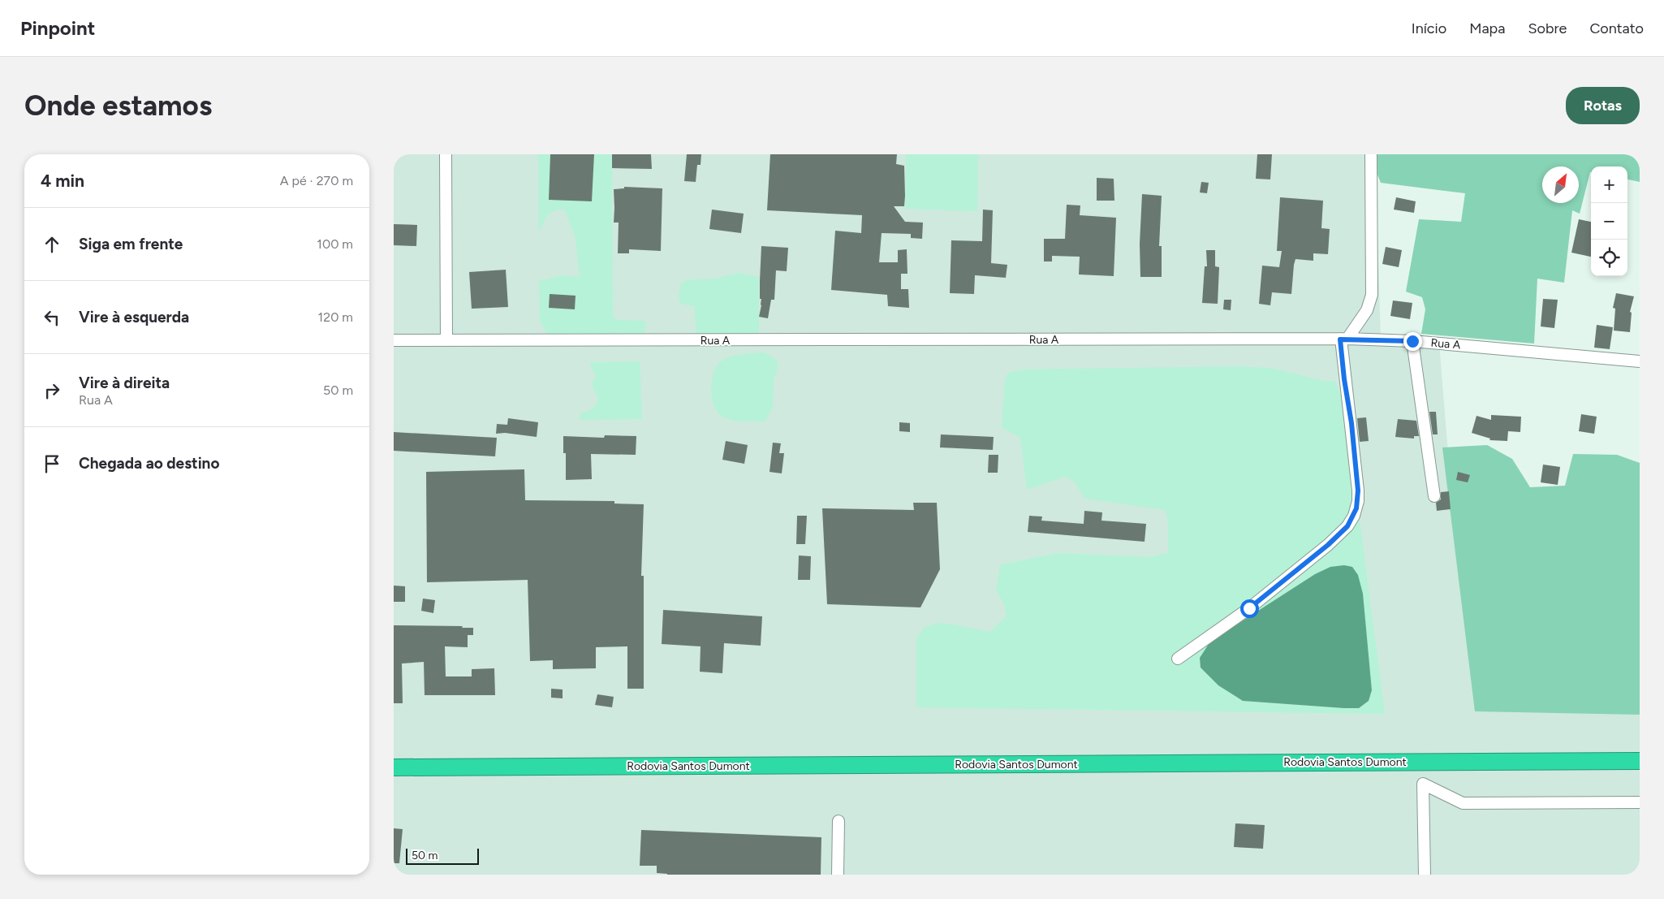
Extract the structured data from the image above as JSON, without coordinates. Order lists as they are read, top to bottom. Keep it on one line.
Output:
{"streets":{"highway":["Rodovia Santos Dumont"],"street":["Rua A"]},"scale_bar":"50 m","north":"top right","page":{"header":"Pinpoint","nav":["Início","Mapa","Sobre","Contato"],"buttons":"Rotas","title":"Onde estamos","heading":["4 min","A pé · 270 m"],"map_buttons":["+","−"],"list":[["Siga em frente","100 m"],["Vire à esquerda","120 m"],["Vire à direita","Rua A","50 m"],"Chegada ao destino"],"scale":"50 m"}}
